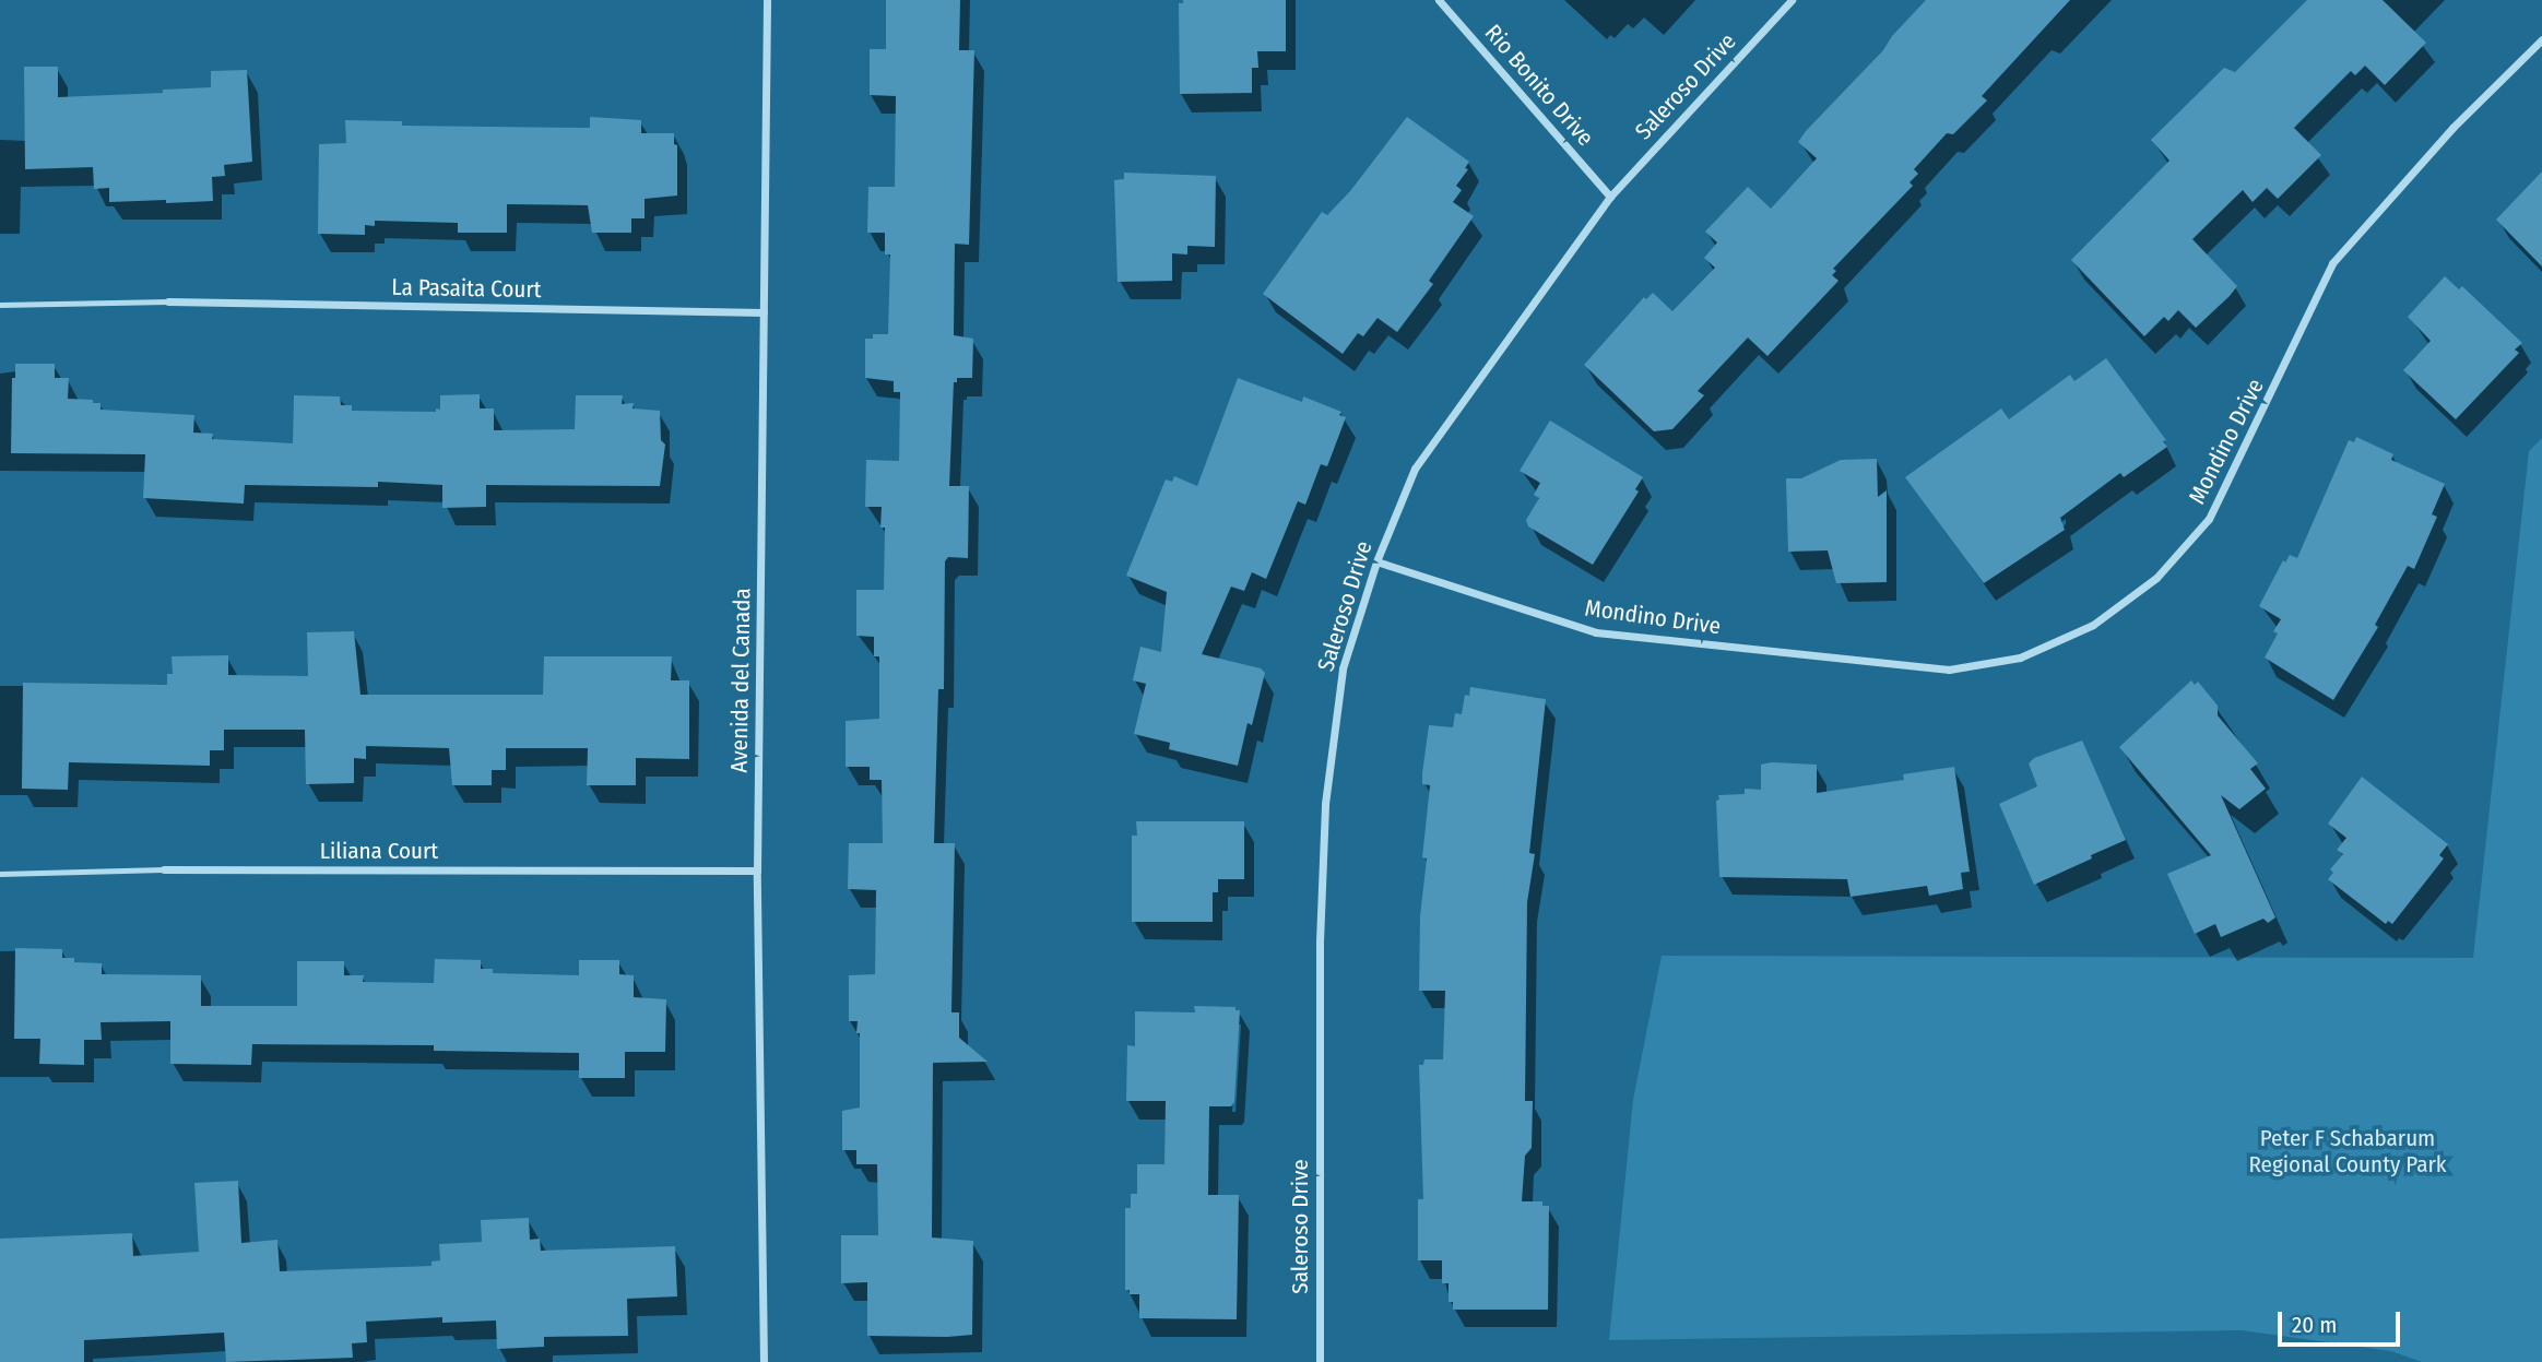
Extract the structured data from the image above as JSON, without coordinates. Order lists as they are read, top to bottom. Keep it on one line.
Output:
{"streets":{"street":["Rio Bonito Drive","Saleroso Drive","La Pasaita Court","Mondino Drive","Avenida del Canada","Liliana Court"]},"crossings":[["Rio Bonito Drive","Saleroso Drive"],["Saleroso Drive","Mondino Drive"],["La Pasaita Court","Avenida del Canada"],["Avenida del Canada","Liliana Court"]],"parks":["Peter F Schabarum Regional County Park"],"scale_bar":"20 m"}
